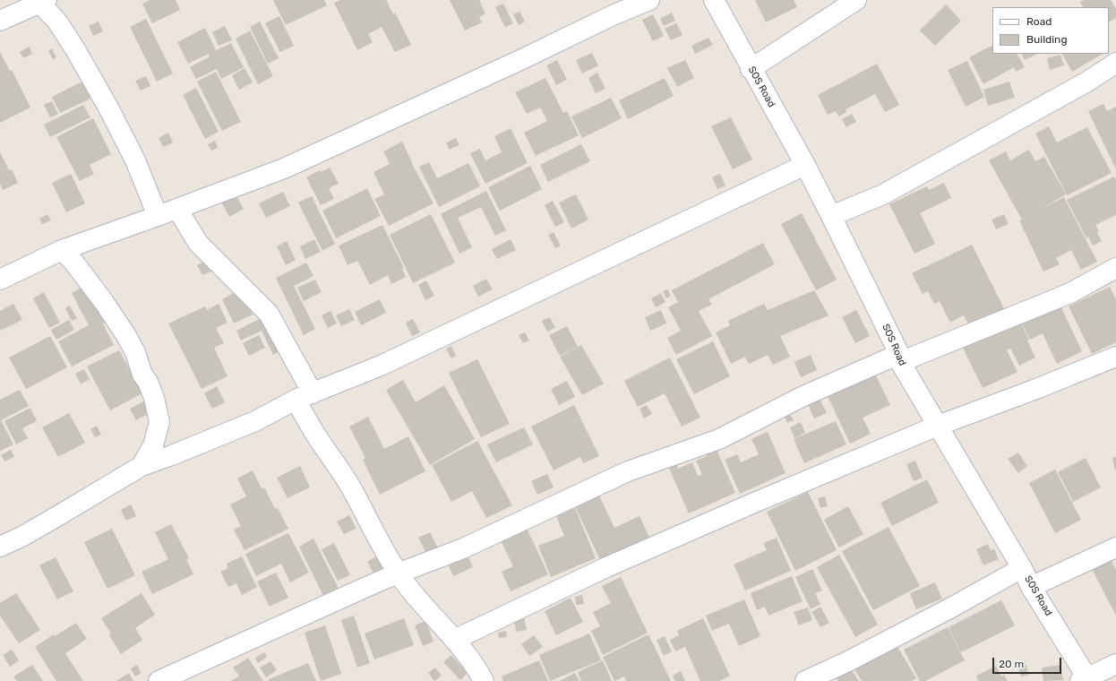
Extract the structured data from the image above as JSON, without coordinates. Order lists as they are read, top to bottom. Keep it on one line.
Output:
{"streets":{"street":["SOS Road"]},"legend":["Road","Building"],"scale_bar":"20 m"}
